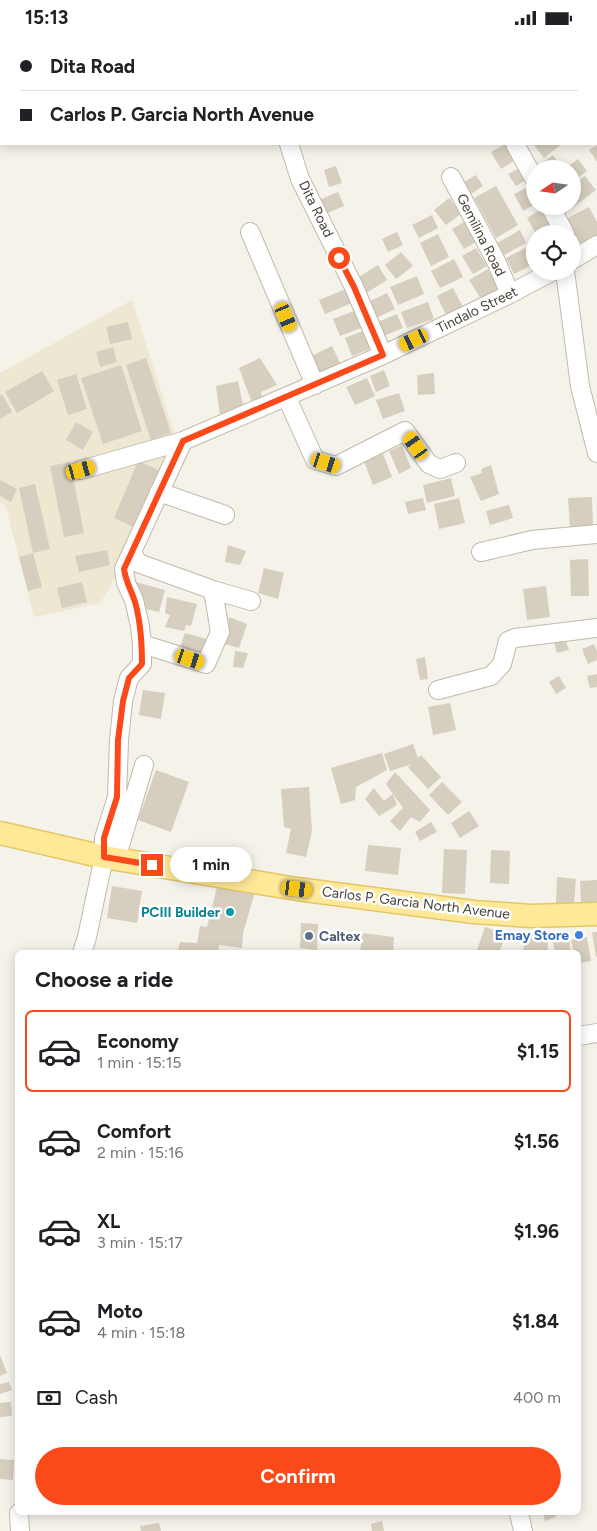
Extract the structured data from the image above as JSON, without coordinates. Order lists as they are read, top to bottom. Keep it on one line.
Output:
{"streets":{"main road":["Carlos P. Garcia North Avenue"],"street":["Dita Road","Gemilina Road","Tindalo Street"]},"crossings":[["Dita Road","Tindalo Street"],["Gemilina Road","Tindalo Street"]],"places":["PCIII Builder","Emay Store","Caltex"],"north":"left","page":{"status":"15:13","banner":["Dita Road","Carlos P. Garcia North Avenue"],"bubble":"1 min","heading":"Choose a ride","list":[{"name":"Economy","note":"1 min · 15:15","value":"$1.15"},{"name":"Comfort","note":"2 min · 15:16","value":"$1.56"},{"name":"XL","note":"3 min · 15:17","value":"$1.96"},{"name":"Moto","note":"4 min · 15:18","value":"$1.84"}],"pay":["Cash","400 m"],"buttons":"Confirm"}}
